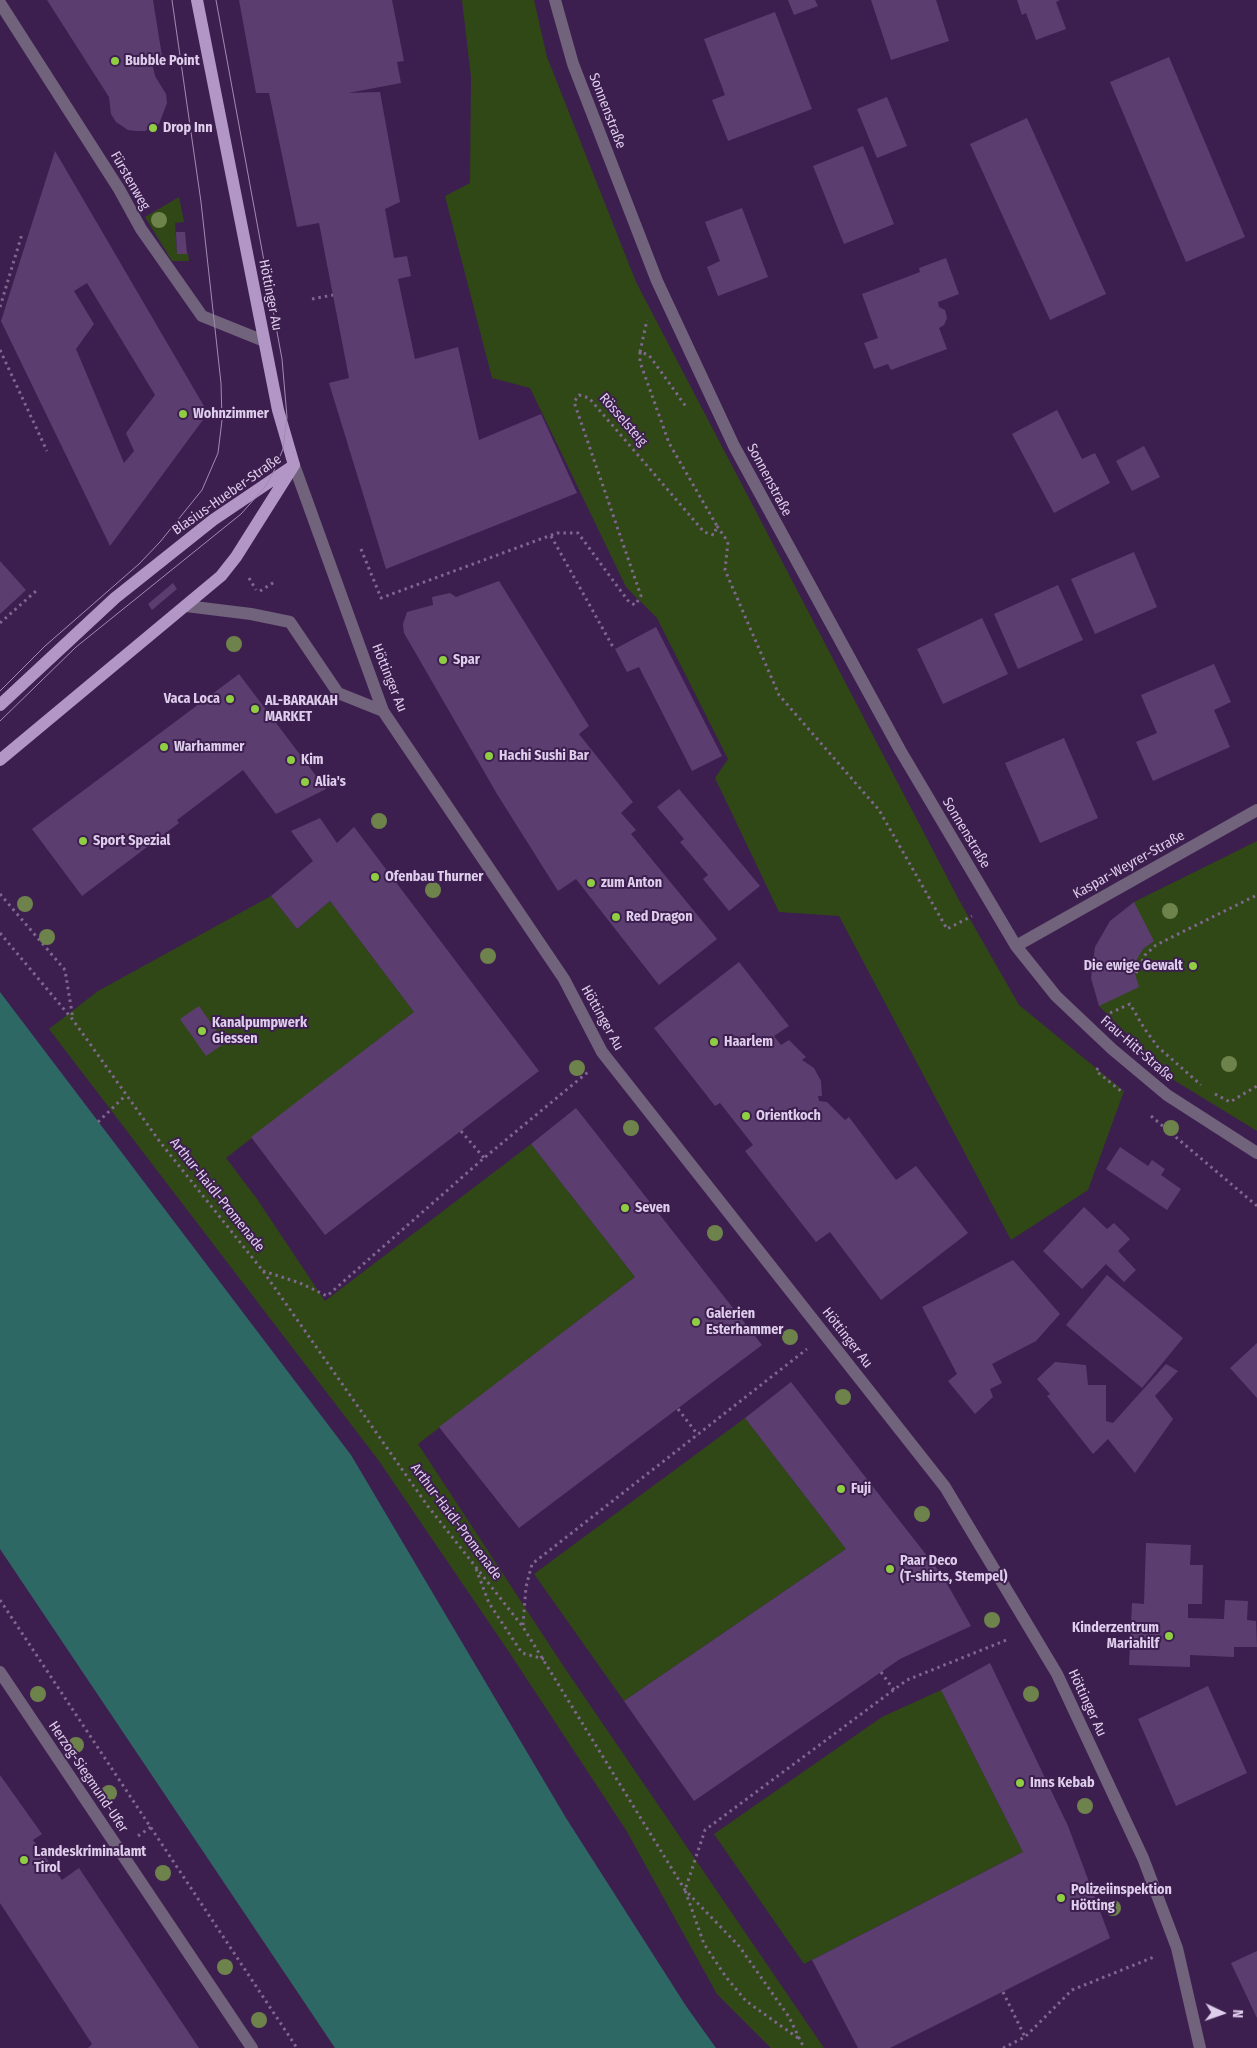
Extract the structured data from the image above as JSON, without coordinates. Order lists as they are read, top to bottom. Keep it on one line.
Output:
{"streets":{"main road":["Höttinger Au","Blasius-Hueber-Straße"],"street":["Sonnenstraße","Fürstenweg","Kaspar-Weyrer-Straße","Frau-Hitt-Straße","Herzog-Siegmund-Ufer"],"path":["Rösselsteig","Arthur-Haidl-Promenade"]},"crossings":[["Sonnenstraße","Kaspar-Weyrer-Straße"],["Sonnenstraße","Frau-Hitt-Straße"],["Fürstenweg","Höttinger Au"],["Höttinger Au","Blasius-Hueber-Straße"],["Kaspar-Weyrer-Straße","Frau-Hitt-Straße"]],"places":["Bubble Point","Drop Inn","Wohnzimmer","Spar","Vaca Loca","AL-BARAKAH MARKET","Warhammer","Hachi Sushi Bar","Kim","Alia's","Sport Spezial","Ofenbau Thurner","zum Anton","Red Dragon","Die ewige Gewalt","Kanalpumpwerk Giessen","Haarlem","Orientkoch","Seven","Galerien Esterhammer","Fuji","Paar Deco (T-shirts, Stempel)","Kinderzentrum Mariahilf","Inns Kebab","Landeskriminalamt Tirol","Polizeiinspektion Hötting"],"north":"right"}
